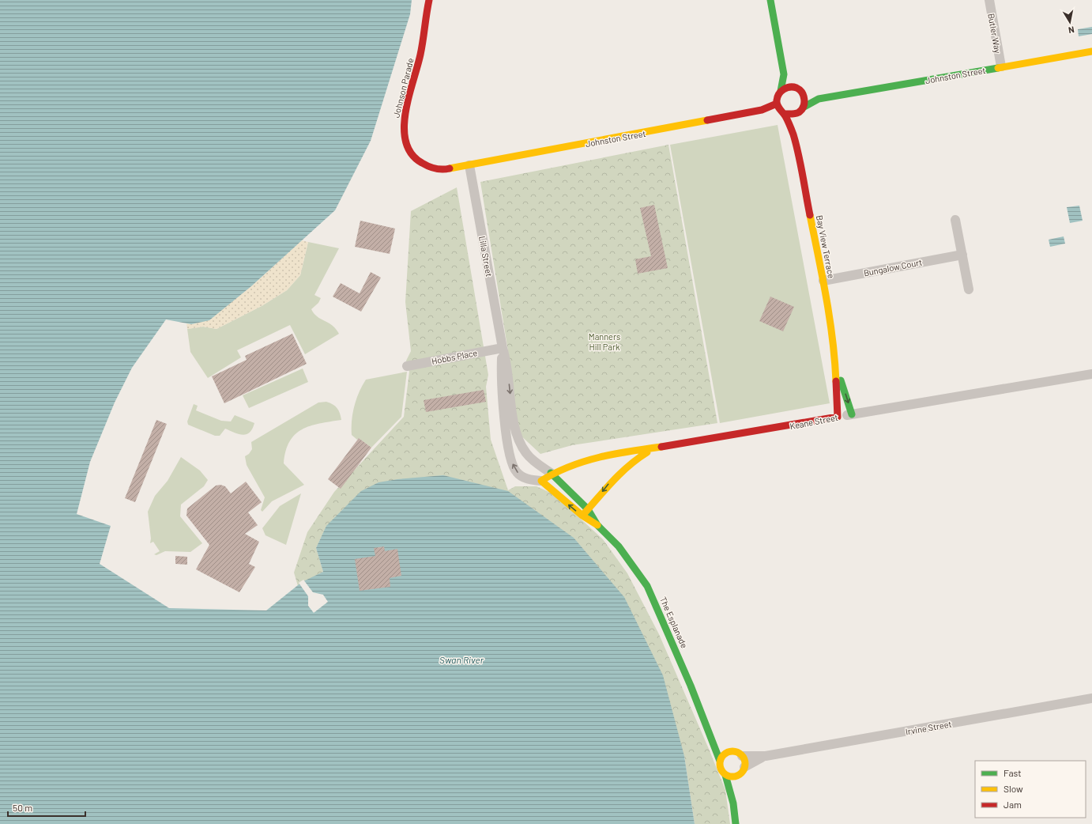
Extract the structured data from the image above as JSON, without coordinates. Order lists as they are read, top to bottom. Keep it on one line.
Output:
{"streets":{"street":["Butler Way","Johnston Street","Johnson Parade","Bay View Terrace","Lilla Street","Bungalow Court","Hobbs Place","Keane Street","The Esplanade","Irvine Street"]},"crossings":[["Butler Way","Johnston Street"],["Johnston Street","Johnson Parade"],["Johnston Street","Bay View Terrace"],["Johnston Street","Lilla Street"],["Johnson Parade","Lilla Street"],["Bay View Terrace","Bungalow Court"],["Bay View Terrace","Keane Street"],["Lilla Street","Hobbs Place"],["Lilla Street","Keane Street"],["Lilla Street","The Esplanade"],["Keane Street","The Esplanade"],["The Esplanade","Irvine Street"]],"water":["Swan River"],"parks":["Manners Hill Park"],"legend":["Fast","Slow","Jam"],"scale_bar":"50 m","north":"bottom"}
